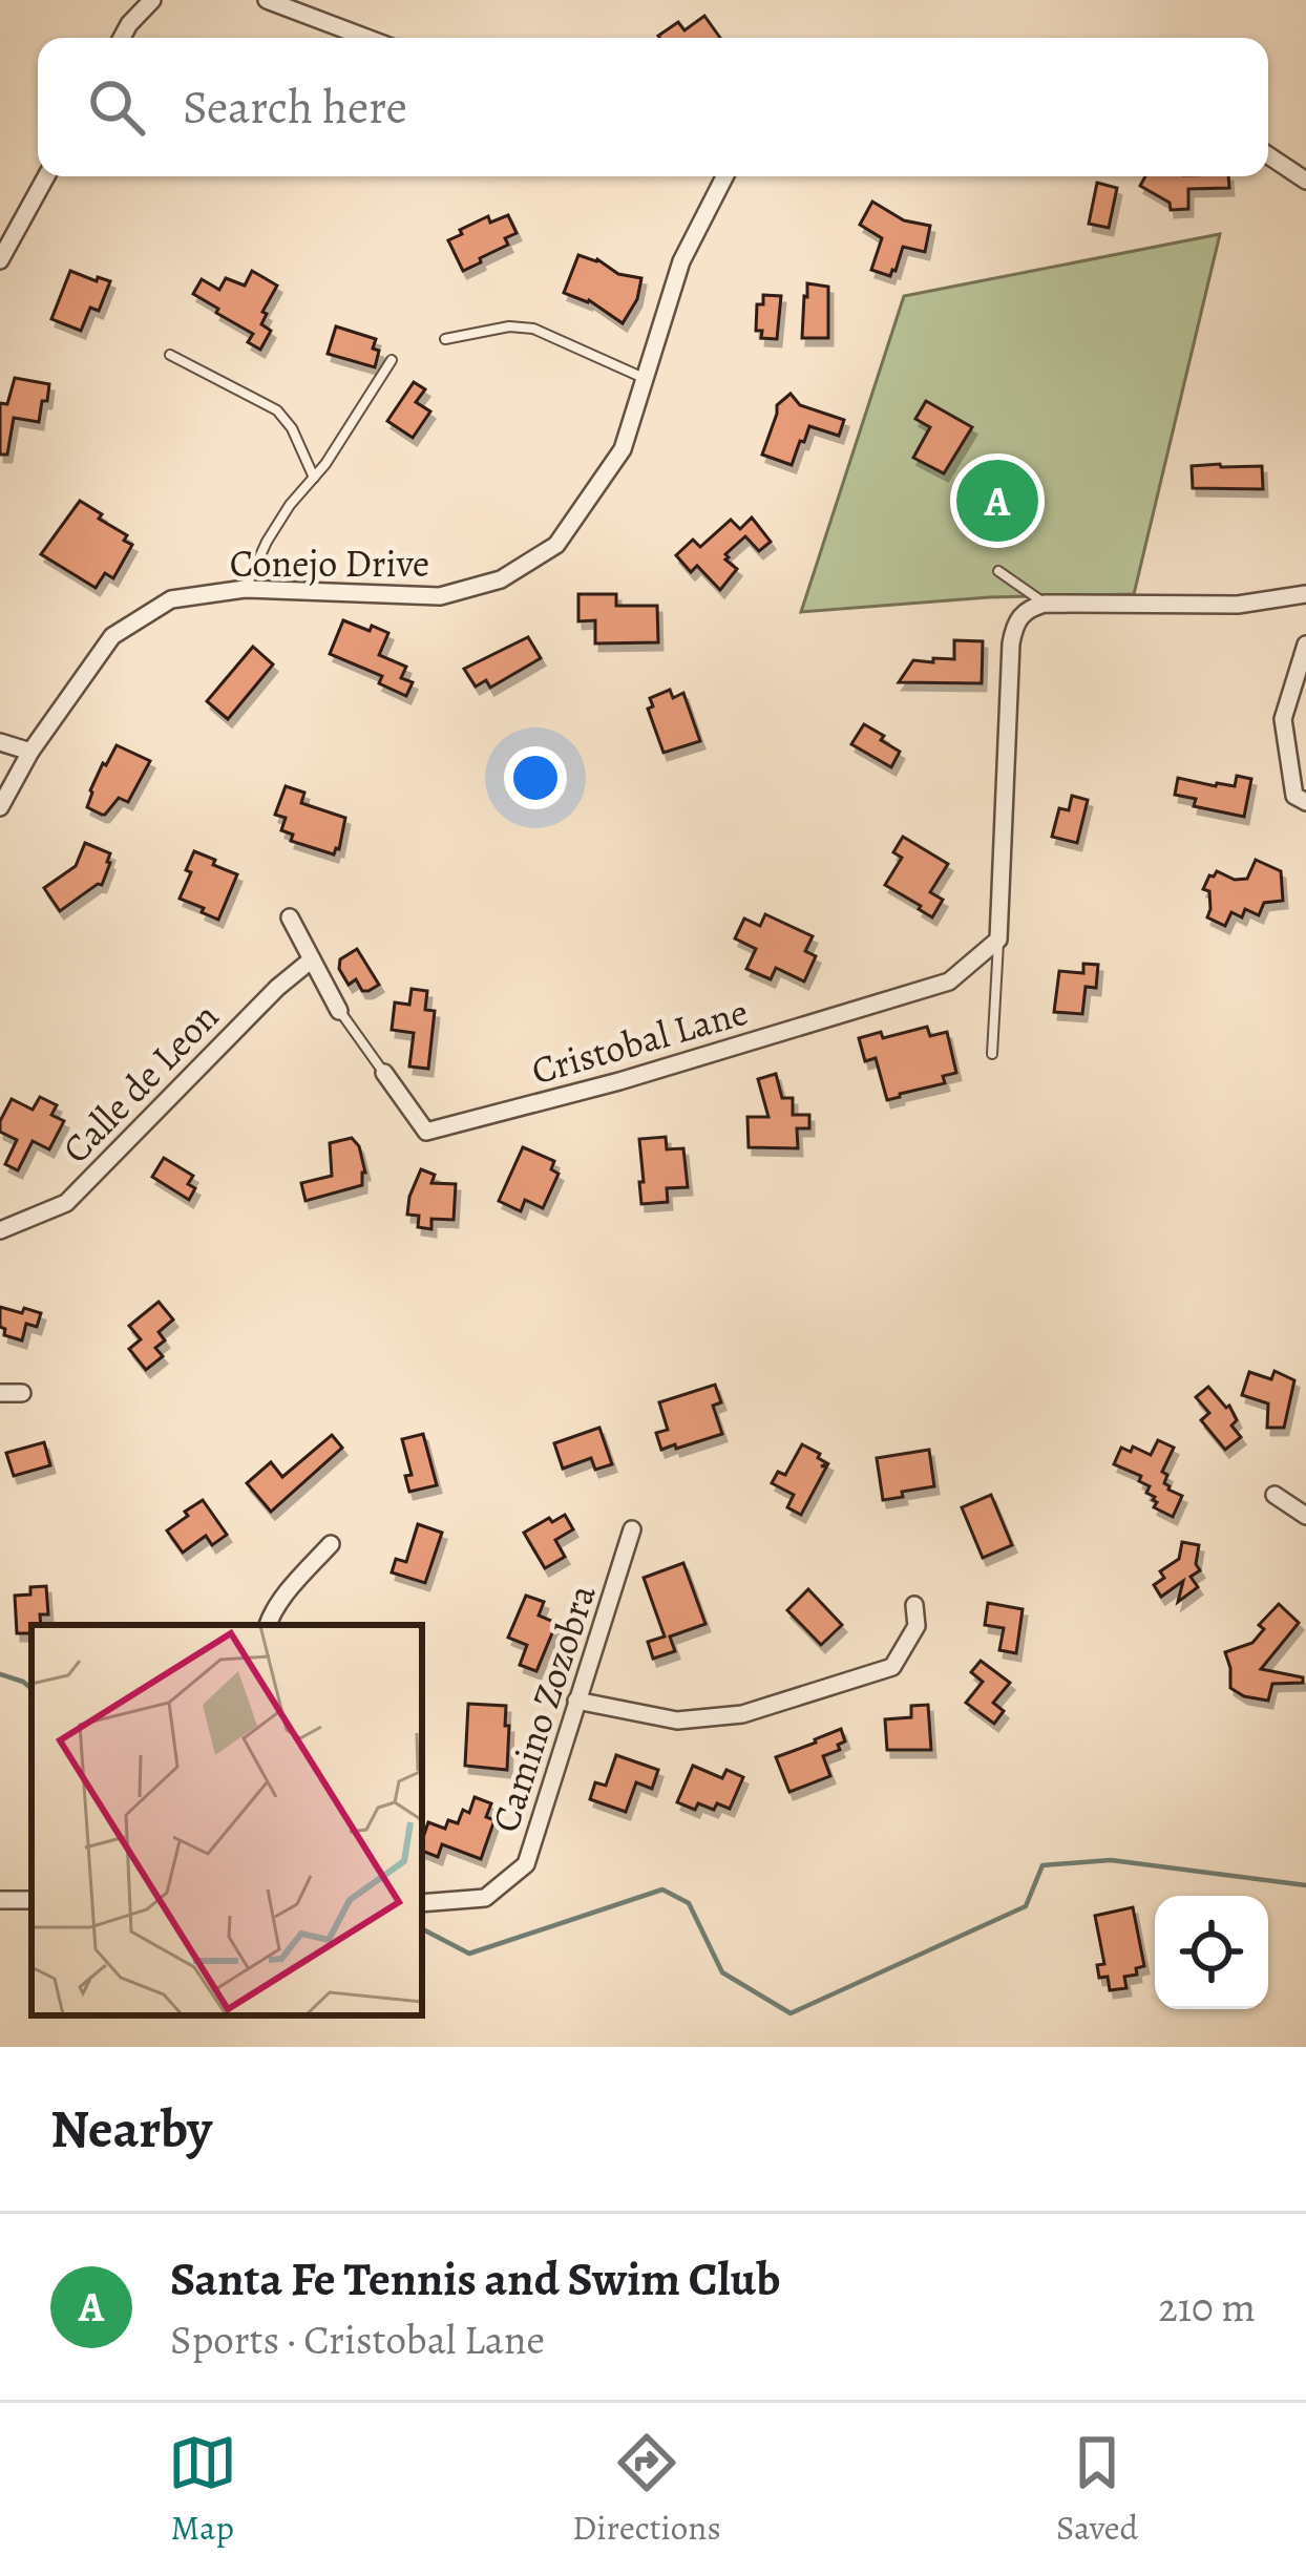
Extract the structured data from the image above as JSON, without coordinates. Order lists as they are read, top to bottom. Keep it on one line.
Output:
{"streets":{"street":["Conejo Drive","Cristobal Lane","Calle de Leon","Camino Zozobra"]},"page":{"search":"Search here","pins":"A","heading":"Nearby","list":[{"mark":"A","name":"Santa Fe Tennis and Swim Club","note":"Sports · Cristobal Lane","value":"210 m"}],"nav":["Map","Directions","Saved"]}}
